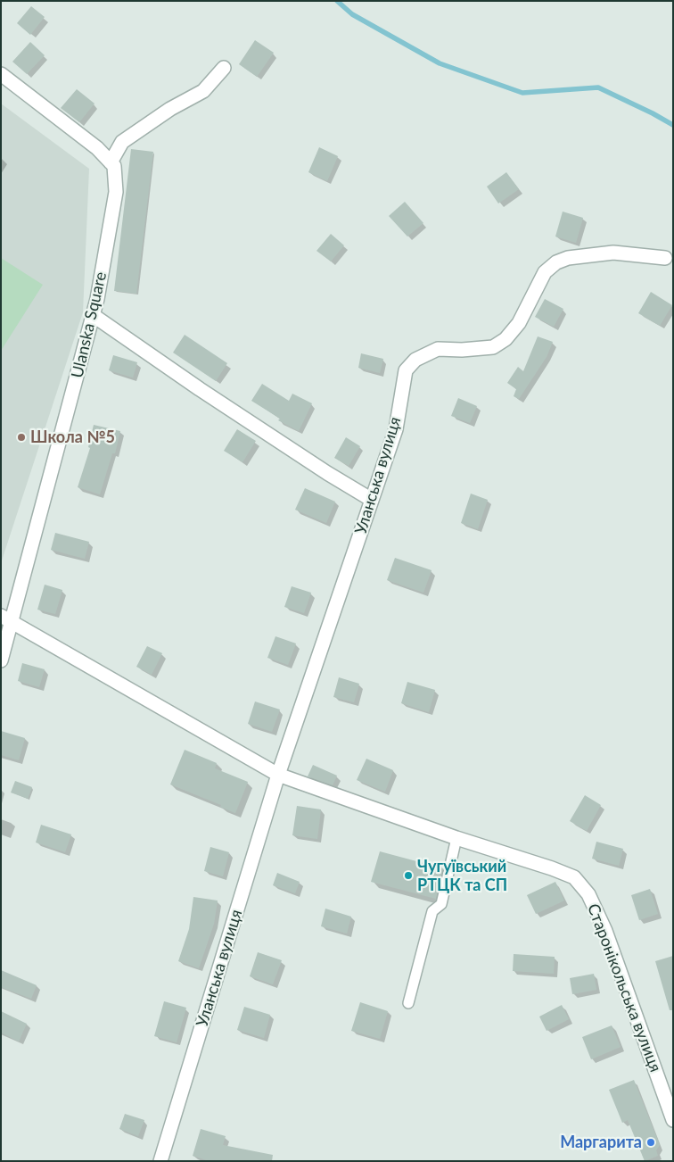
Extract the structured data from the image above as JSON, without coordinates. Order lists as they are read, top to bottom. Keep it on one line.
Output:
{"streets":{"street":["Ulanska Square","Уланська вулиця","Старонікольська вулиця"]},"crossings":[["Уланська вулиця","Старонікольська вулиця"]],"places":["Школа №5","Чугуївський РТЦК та СП","Маргарита"]}
